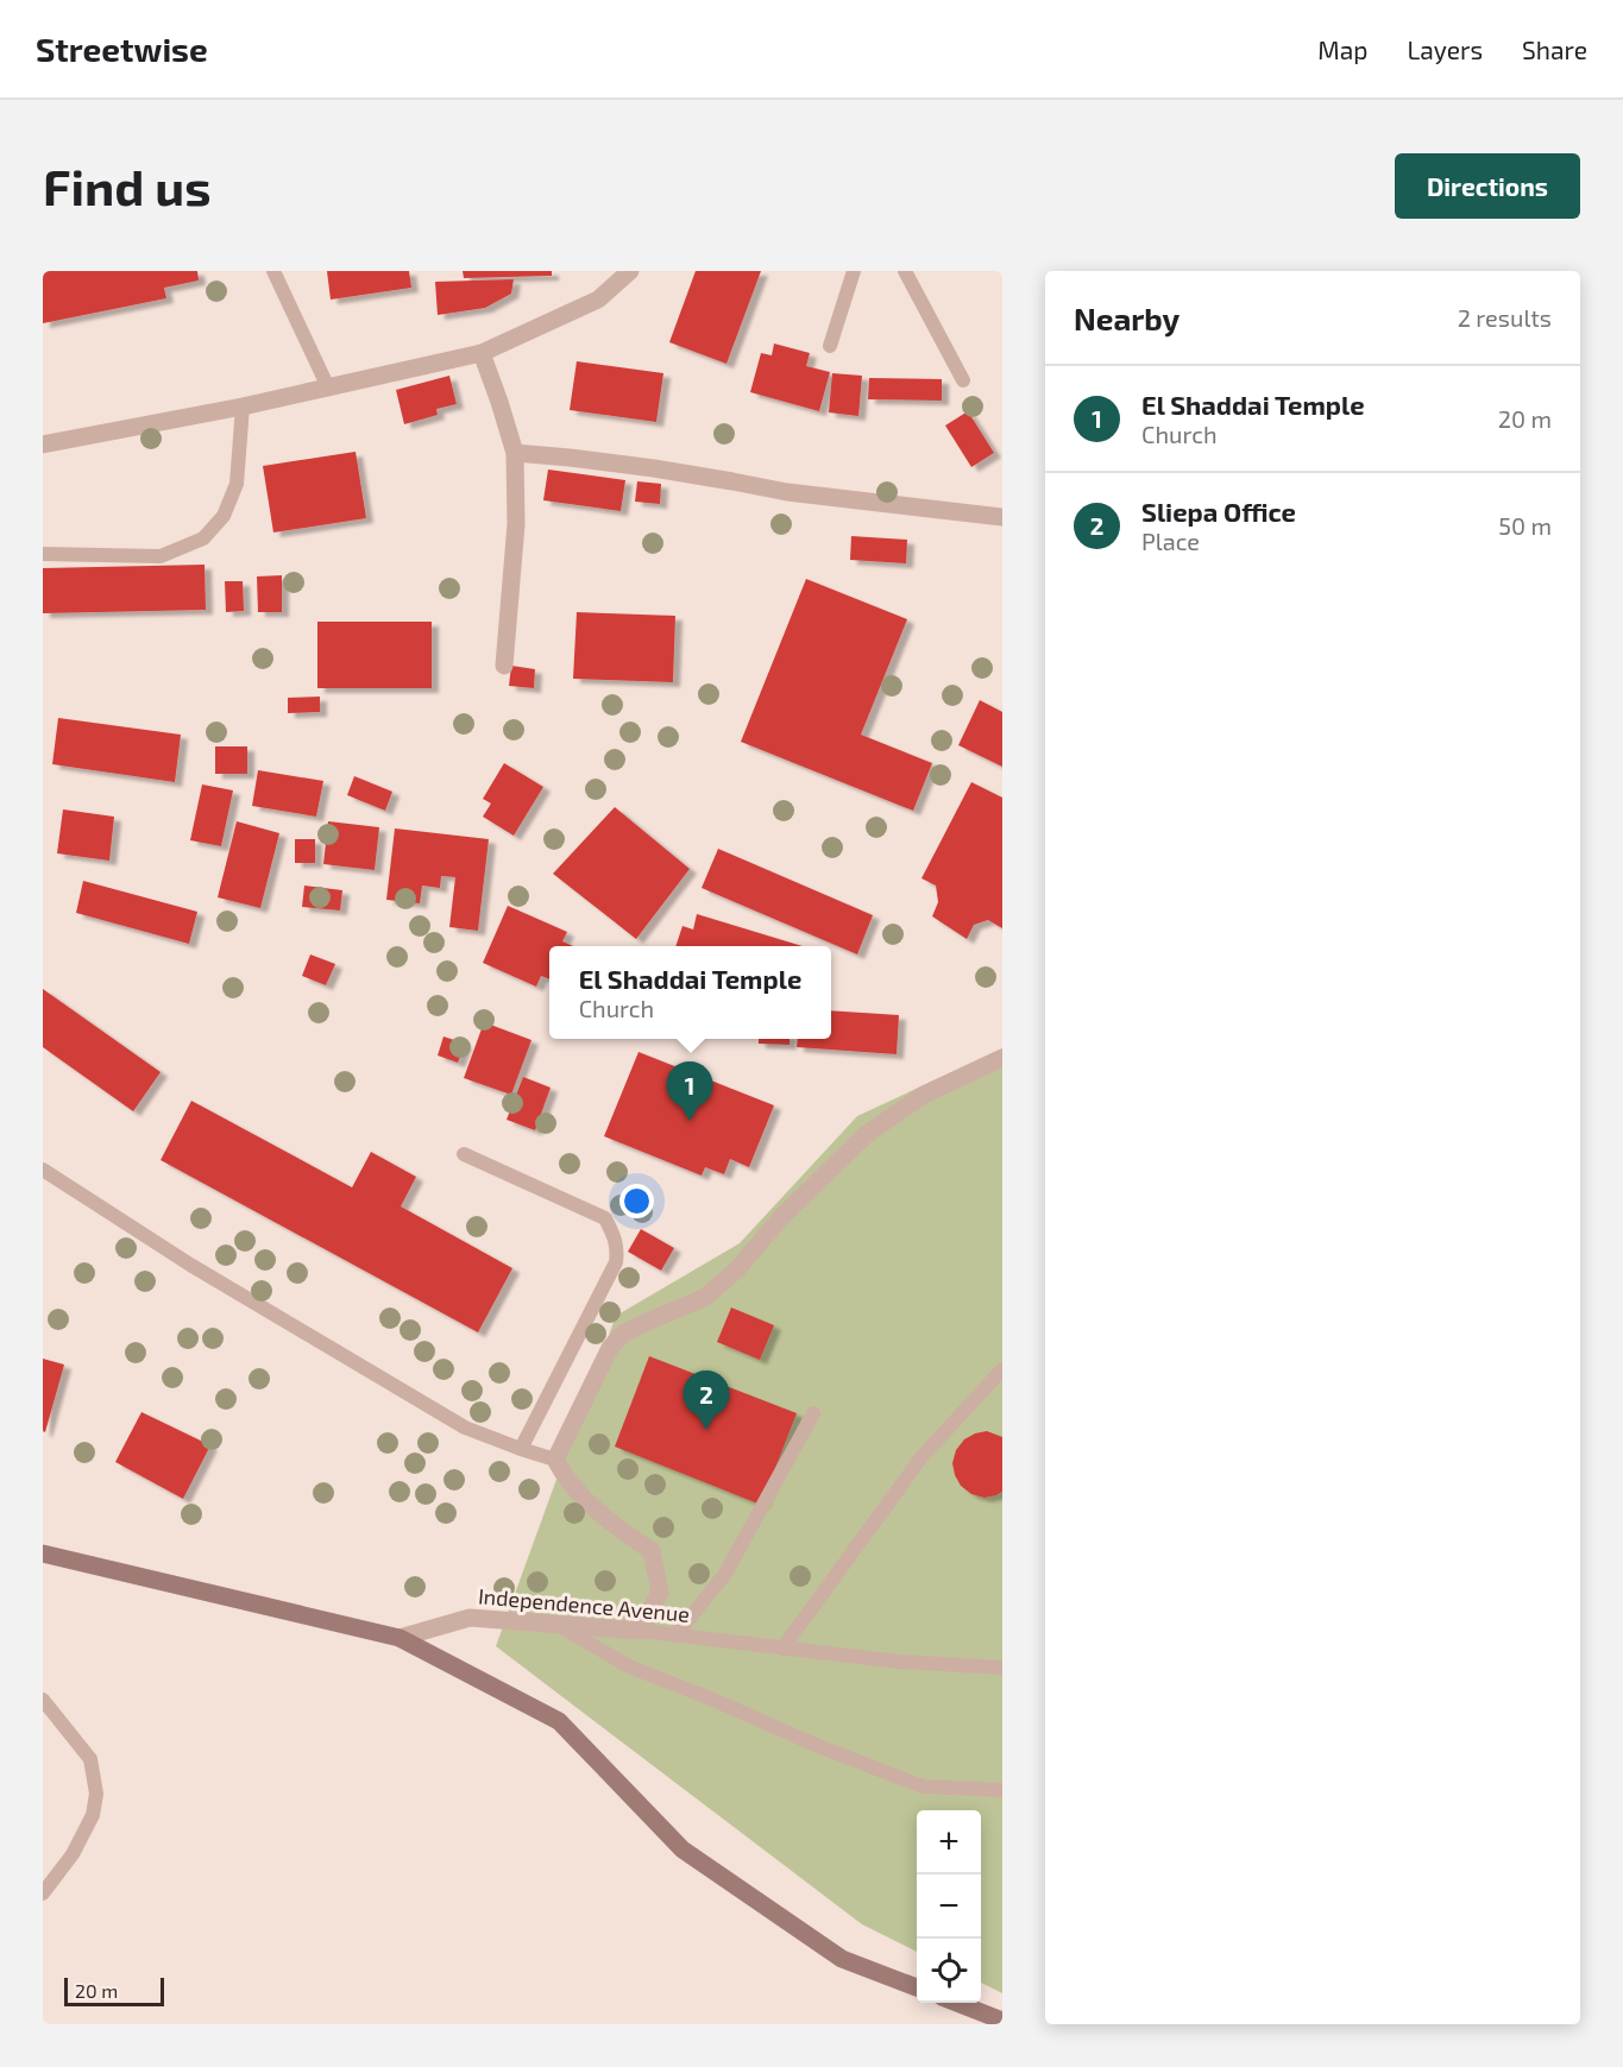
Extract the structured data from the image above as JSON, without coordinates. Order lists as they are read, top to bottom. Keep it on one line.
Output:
{"streets":{"street":["Independence Avenue"]},"scale_bar":"20 m","page":{"header":"Streetwise","nav":["Map","Layers","Share"],"buttons":"Directions","title":"Find us","heading":["Nearby","2 results"],"list":[{"mark":"1","name":"El Shaddai Temple","note":"Church","value":"20 m"},{"mark":"2","name":"Sliepa Office","note":"Place","value":"50 m"}],"popup":["El Shaddai Temple","Church"],"pins":["1","2"],"map_buttons":["+","−"],"scale":"20 m"}}
